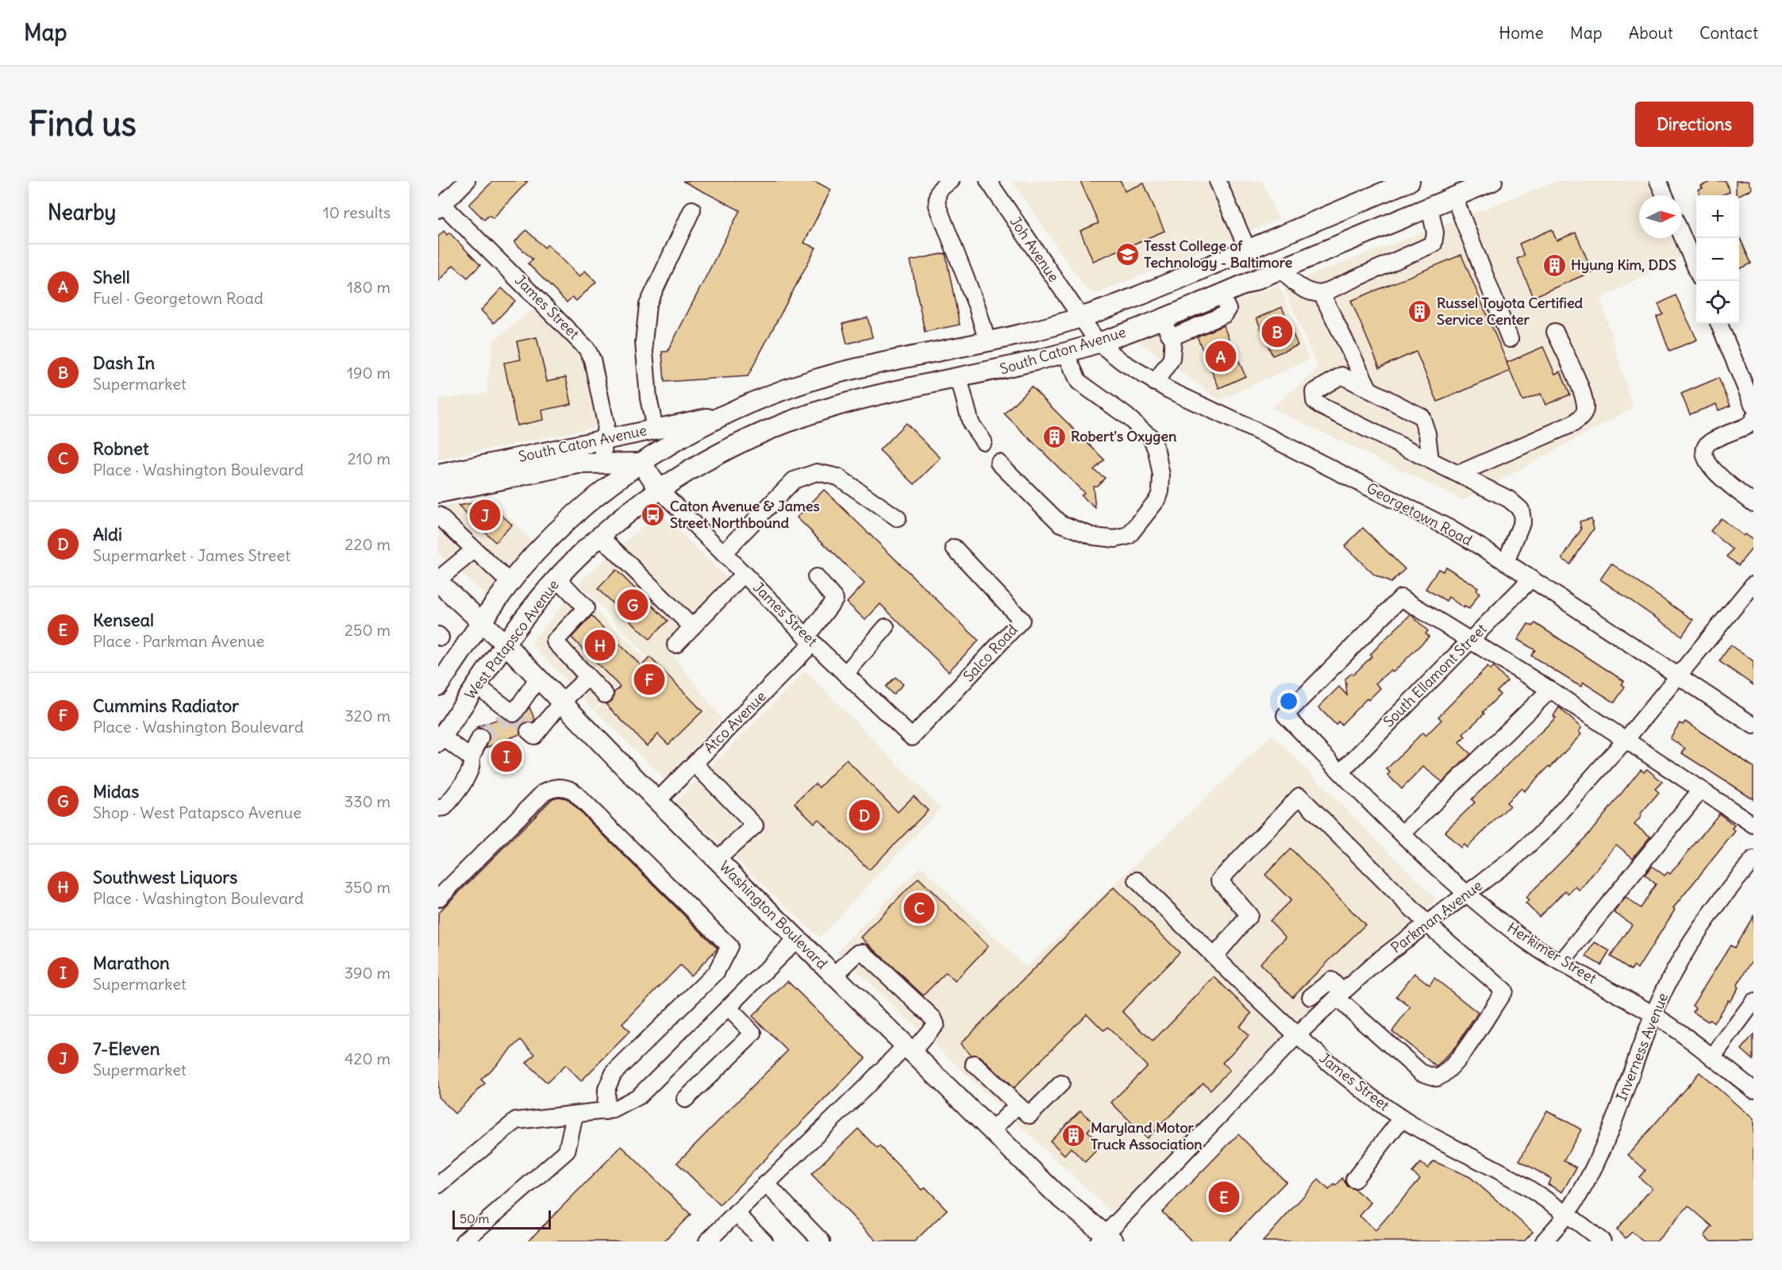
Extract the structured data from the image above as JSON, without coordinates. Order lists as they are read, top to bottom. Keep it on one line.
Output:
{"streets":{"main road":["South Caton Avenue","West Patapsco Avenue","Washington Boulevard"],"street":["Joh Avenue","James Street","Georgetown Road","Salco Road","South Ellamont Street","Atco Avenue","Parkman Avenue","Herkimer Street","Inverness Avenue"]},"crossings":[["Joh Avenue","South Caton Avenue"],["Joh Avenue","Georgetown Road"],["James Street","South Caton Avenue"],["James Street","West Patapsco Avenue"],["James Street","Salco Road"],["James Street","Atco Avenue"],["James Street","Parkman Avenue"],["James Street","Inverness Avenue"],["South Caton Avenue","Georgetown Road"],["South Caton Avenue","West Patapsco Avenue"],["Georgetown Road","South Ellamont Street"],["Georgetown Road","Parkman Avenue"],["West Patapsco Avenue","Washington Boulevard"],["South Ellamont Street","Herkimer Street"],["Atco Avenue","Washington Boulevard"],["Washington Boulevard","Parkman Avenue"],["Parkman Avenue","Herkimer Street"],["Herkimer Street","Inverness Avenue"]],"places":{"school or university":["Tesst College of Technology - Baltimore"],"building":["Hyung Kim, DDS","Russel Toyota Certified Service Center","Robert's Oxygen","Maryland Motor Truck Association"],"bus stop":["Caton Avenue & James Street Northbound"]},"scale_bar":"50 m","north":"right","page":{"header":"Map","nav":["Home","Map","About","Contact"],"buttons":"Directions","title":"Find us","heading":["Nearby","10 results"],"map_buttons":["+","−"],"list":[{"mark":"A","name":"Shell","note":"Fuel · Georgetown Road","value":"180 m"},{"mark":"B","name":"Dash In","note":"Supermarket","value":"190 m"},{"mark":"C","name":"Robnet","note":"Place · Washington Boulevard","value":"210 m"},{"mark":"D","name":"Aldi","note":"Supermarket · James Street","value":"220 m"},{"mark":"E","name":"Kenseal","note":"Place · Parkman Avenue","value":"250 m"},{"mark":"F","name":"Cummins Radiator","note":"Place · Washington Boulevard","value":"320 m"},{"mark":"G","name":"Midas","note":"Shop · West Patapsco Avenue","value":"330 m"},{"mark":"H","name":"Southwest Liquors","note":"Place · Washington Boulevard","value":"350 m"},{"mark":"I","name":"Marathon","note":"Supermarket","value":"390 m"},{"mark":"J","name":"7-Eleven","note":"Supermarket","value":"420 m"}],"pins":["B","A","J","G","H","F","I","D","C","E"],"scale":"50 m"}}
